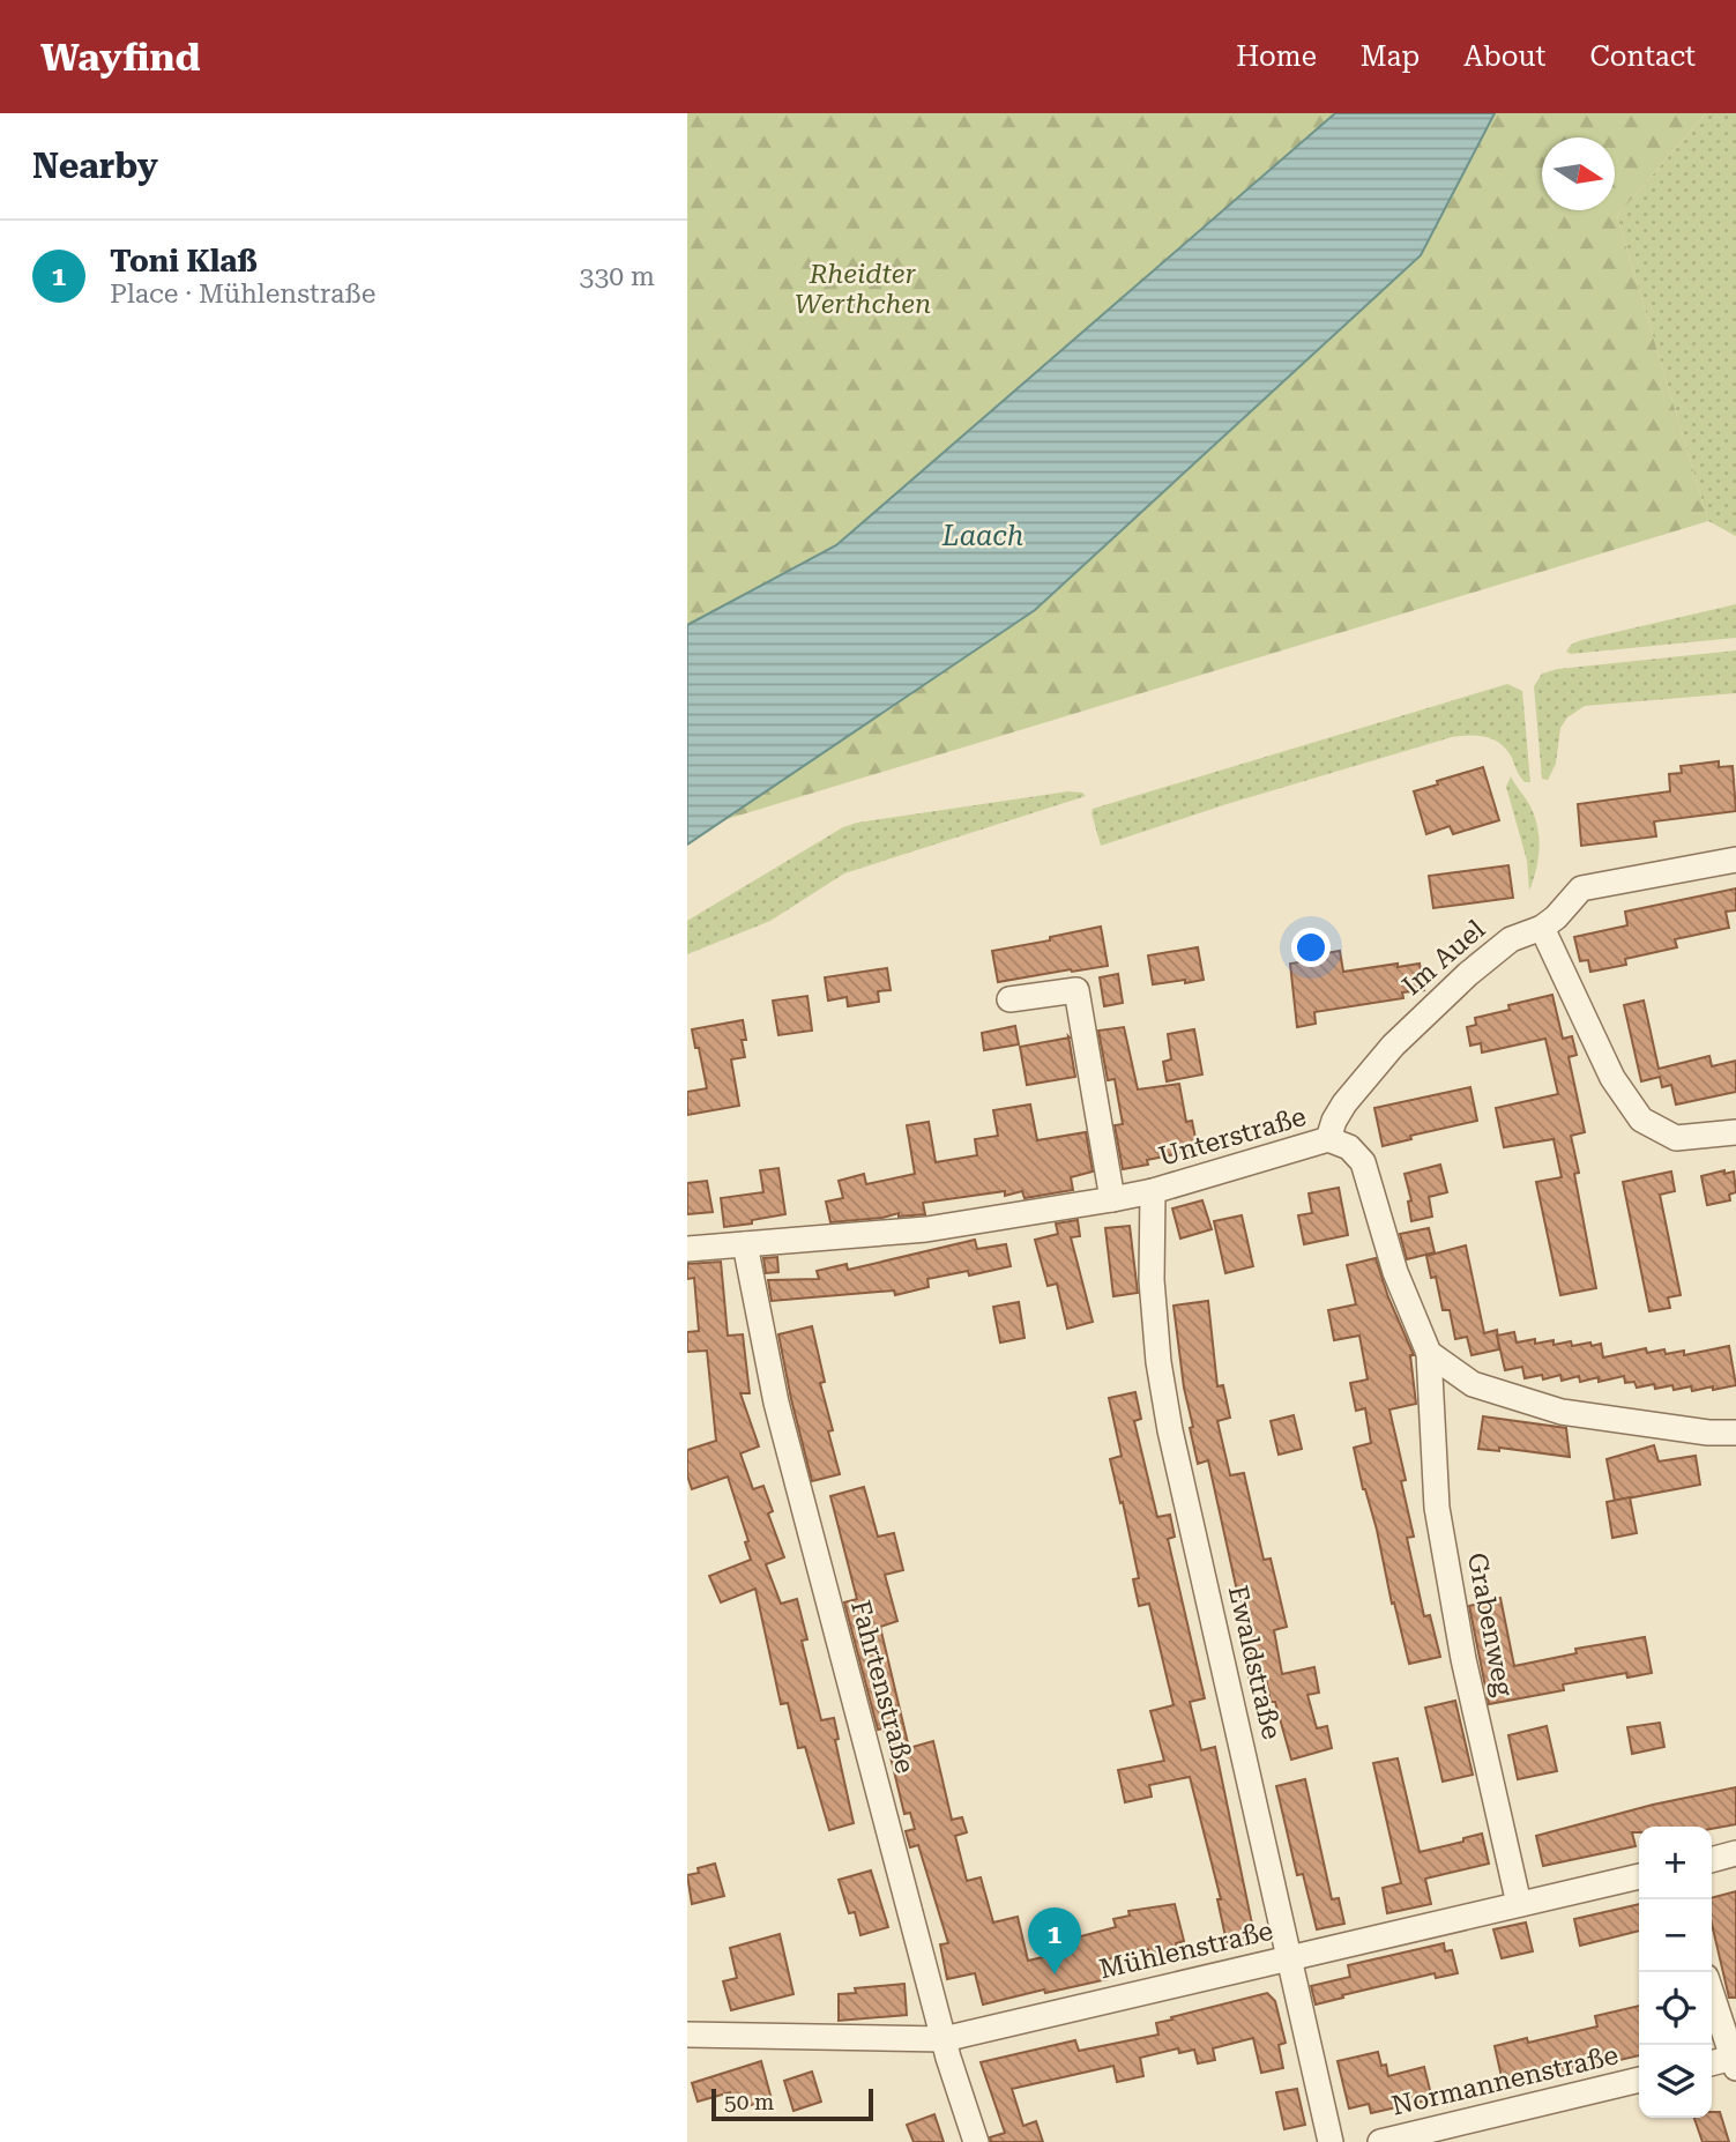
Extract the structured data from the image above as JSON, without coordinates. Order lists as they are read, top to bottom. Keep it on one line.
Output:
{"streets":{"street":["Im Auel","Unterstraße","Grabenweg","Ewaldstraße","Fahrtenstraße","Mühlenstraße","Normannenstraße"]},"crossings":[["Im Auel","Unterstraße"],["Unterstraße","Grabenweg"],["Unterstraße","Ewaldstraße"],["Unterstraße","Fahrtenstraße"],["Grabenweg","Mühlenstraße"],["Ewaldstraße","Mühlenstraße"],["Fahrtenstraße","Mühlenstraße"]],"water":["Laach"],"parks":["Rheidter Werthchen"],"scale_bar":"50 m","north":"right","page":{"header":"Wayfind","nav":["Home","Map","About","Contact"],"heading":"Nearby","list":[{"mark":"1","name":"Toni Klaß","note":"Place · Mühlenstraße","value":"330 m"}],"map_buttons":["+","−"],"pins":"1","scale":"50 m"}}
